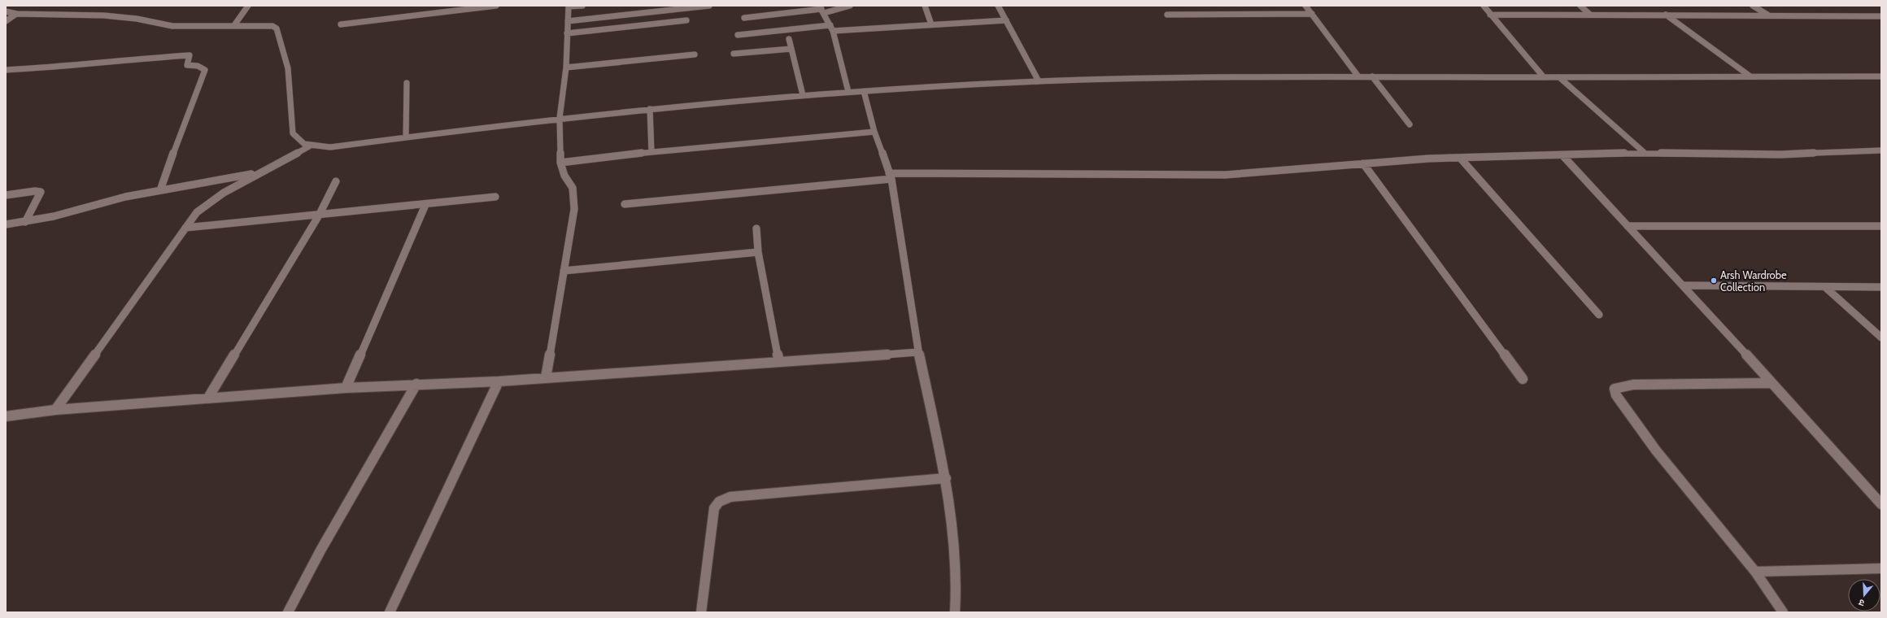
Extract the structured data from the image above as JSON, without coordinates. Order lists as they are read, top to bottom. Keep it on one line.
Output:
{"places":["Arsh Wardrobe Collection"],"north":"bottom"}
